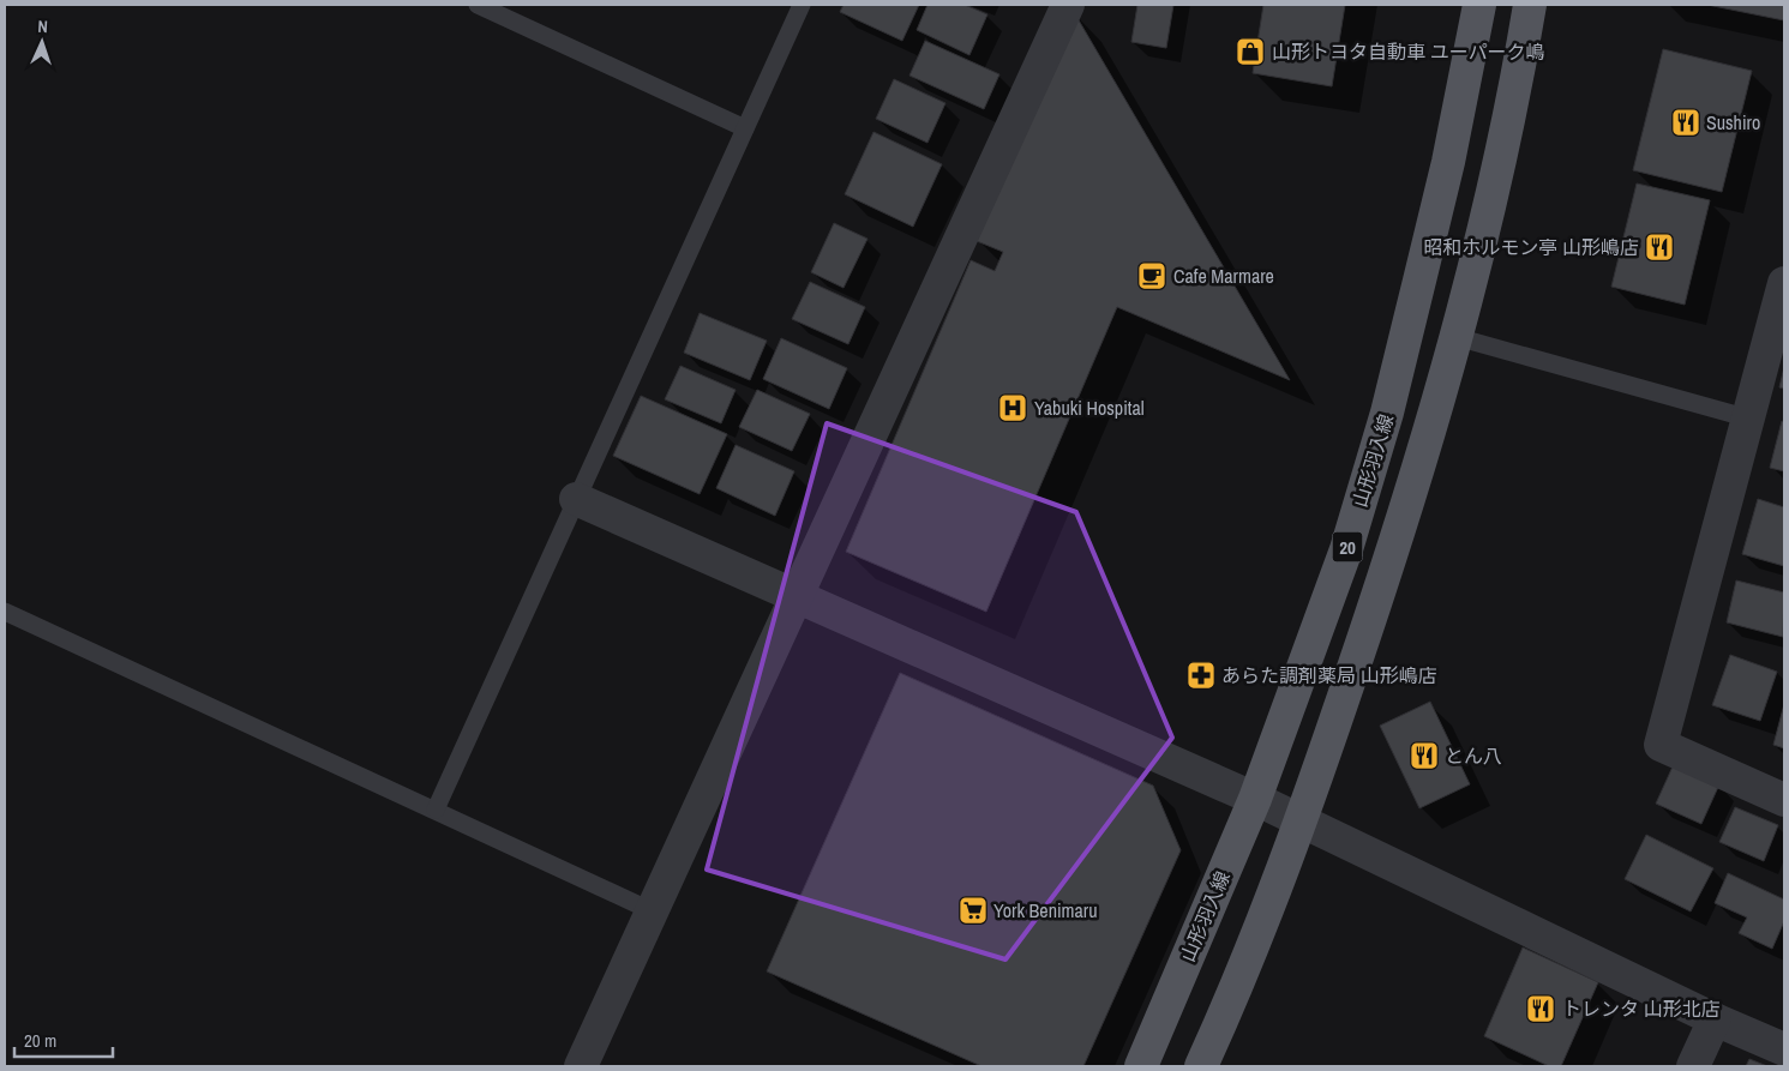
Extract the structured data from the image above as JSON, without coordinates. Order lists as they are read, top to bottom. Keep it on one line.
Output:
{"streets":{"main road":["山形羽入線","20"]},"places":{"shop":["山形トヨタ自動車 ユーパーク嶋"],"restaurant":["Sushiro","昭和ホルモン亭 山形嶋店","とん八","トレンタ 山形北店"],"cafe":["Cafe Marmare"],"hospital":["Yabuki Hospital"],"pharmacy":["あらた調剤薬局 山形嶋店"],"supermarket":["York Benimaru"]},"scale_bar":"20 m","north":"top"}
